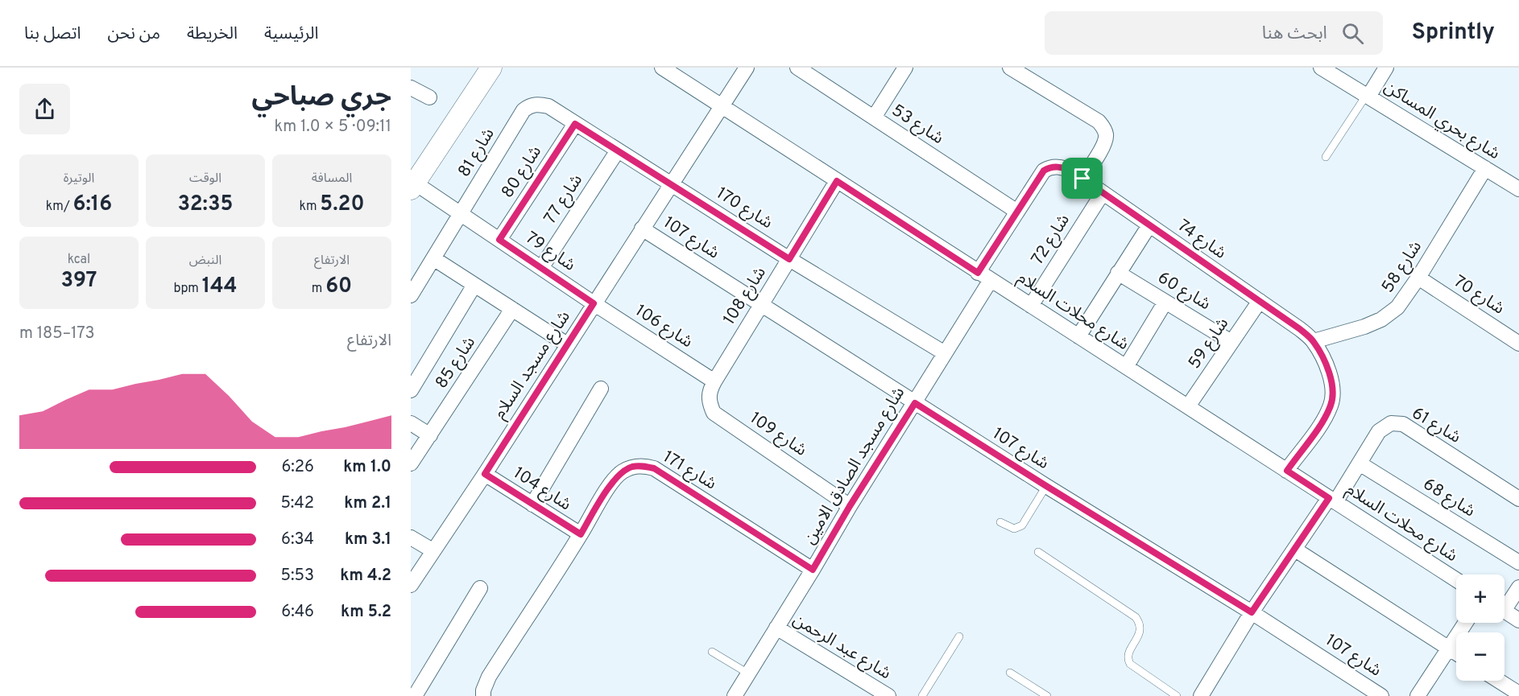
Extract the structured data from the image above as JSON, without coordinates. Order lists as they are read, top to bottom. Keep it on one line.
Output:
{"streets":{"street":["شارع بحري المساكن","شارع 53","شارع 81","شارع 80","شارع 77","شارع 170","شارع 107","شارع 72","شارع 74","شارع 79","شارع 58","شارع 60","شارع 70","شارع 108","شارع محلات السلام","شارع 106","شارع 59","شارع 85","شارع مسجد السلام","شارع 61","شارع 109","شارع مسجد الصادق الامين","شارع 171","شارع 104","شارع 68","شارع عبد الرحمن"]},"crossings":[["شارع بحري المساكن","شارع 58"],["شارع 53","شارع 74"],["شارع 81","شارع 170"],["شارع 81","شارع 79"],["شارع 80","شارع 170"],["شارع 80","شارع 79"],["شارع 77","شارع 170"],["شارع 77","شارع 79"],["شارع 170","شارع 108"],["شارع 170","شارع مسجد السلام"],["شارع 170","شارع مسجد الصادق الامين"],["شارع 107","شارع 108"],["شارع 107","شارع مسجد السلام"],["شارع 107","شارع 61"],["شارع 107","شارع مسجد الصادق الامين"],["شارع 72","شارع 74"],["شارع 72","شارع محلات السلام"],["شارع 74","شارع 58"],["شارع 74","شارع محلات السلام"],["شارع 74","شارع 59"],["شارع 79","شارع 106"],["شارع 79","شارع مسجد السلام"],["شارع 58","شارع 70"],["شارع 60","شارع 59"],["شارع 108","شارع محلات السلام"],["شارع 108","شارع 106"],["شارع 108","شارع 109"],["شارع محلات السلام","شارع 59"],["شارع محلات السلام","شارع مسجد السلام"],["شارع محلات السلام","شارع 61"],["شارع محلات السلام","شارع مسجد الصادق الامين"],["شارع 106","شارع مسجد السلام"],["شارع 106","شارع 109"],["شارع مسجد السلام","شارع 104"],["شارع 61","شارع 68"],["شارع 109","شارع مسجد الصادق الامين"],["شارع مسجد الصادق الامين","شارع 171"],["شارع مسجد الصادق الامين","شارع عبد الرحمن"],["شارع 171","شارع 104"]],"page":{"header":"Sprintly","search":"ابحث هنا","nav":["الرئيسية","الخريطة","من نحن","اتصل بنا"],"heading":["جري صباحي","09:11 · 5 × 1.0 km"],"stats":[["المسافة","5.20 km"],["الوقت","32:35"],["الوتيرة","6:16 /km"],["الارتفاع","60 m"],["النبض","144 bpm"],["kcal","397"]],"chart":["الارتفاع","173–185 m"],"list":[{"name":"1.0 km","note":"6:26"},{"name":"2.1 km","note":"5:42"},{"name":"3.1 km","note":"6:34"},{"name":"4.2 km","note":"5:53"},{"name":"5.2 km","note":"6:46"}],"map_buttons":["+","−"]}}
